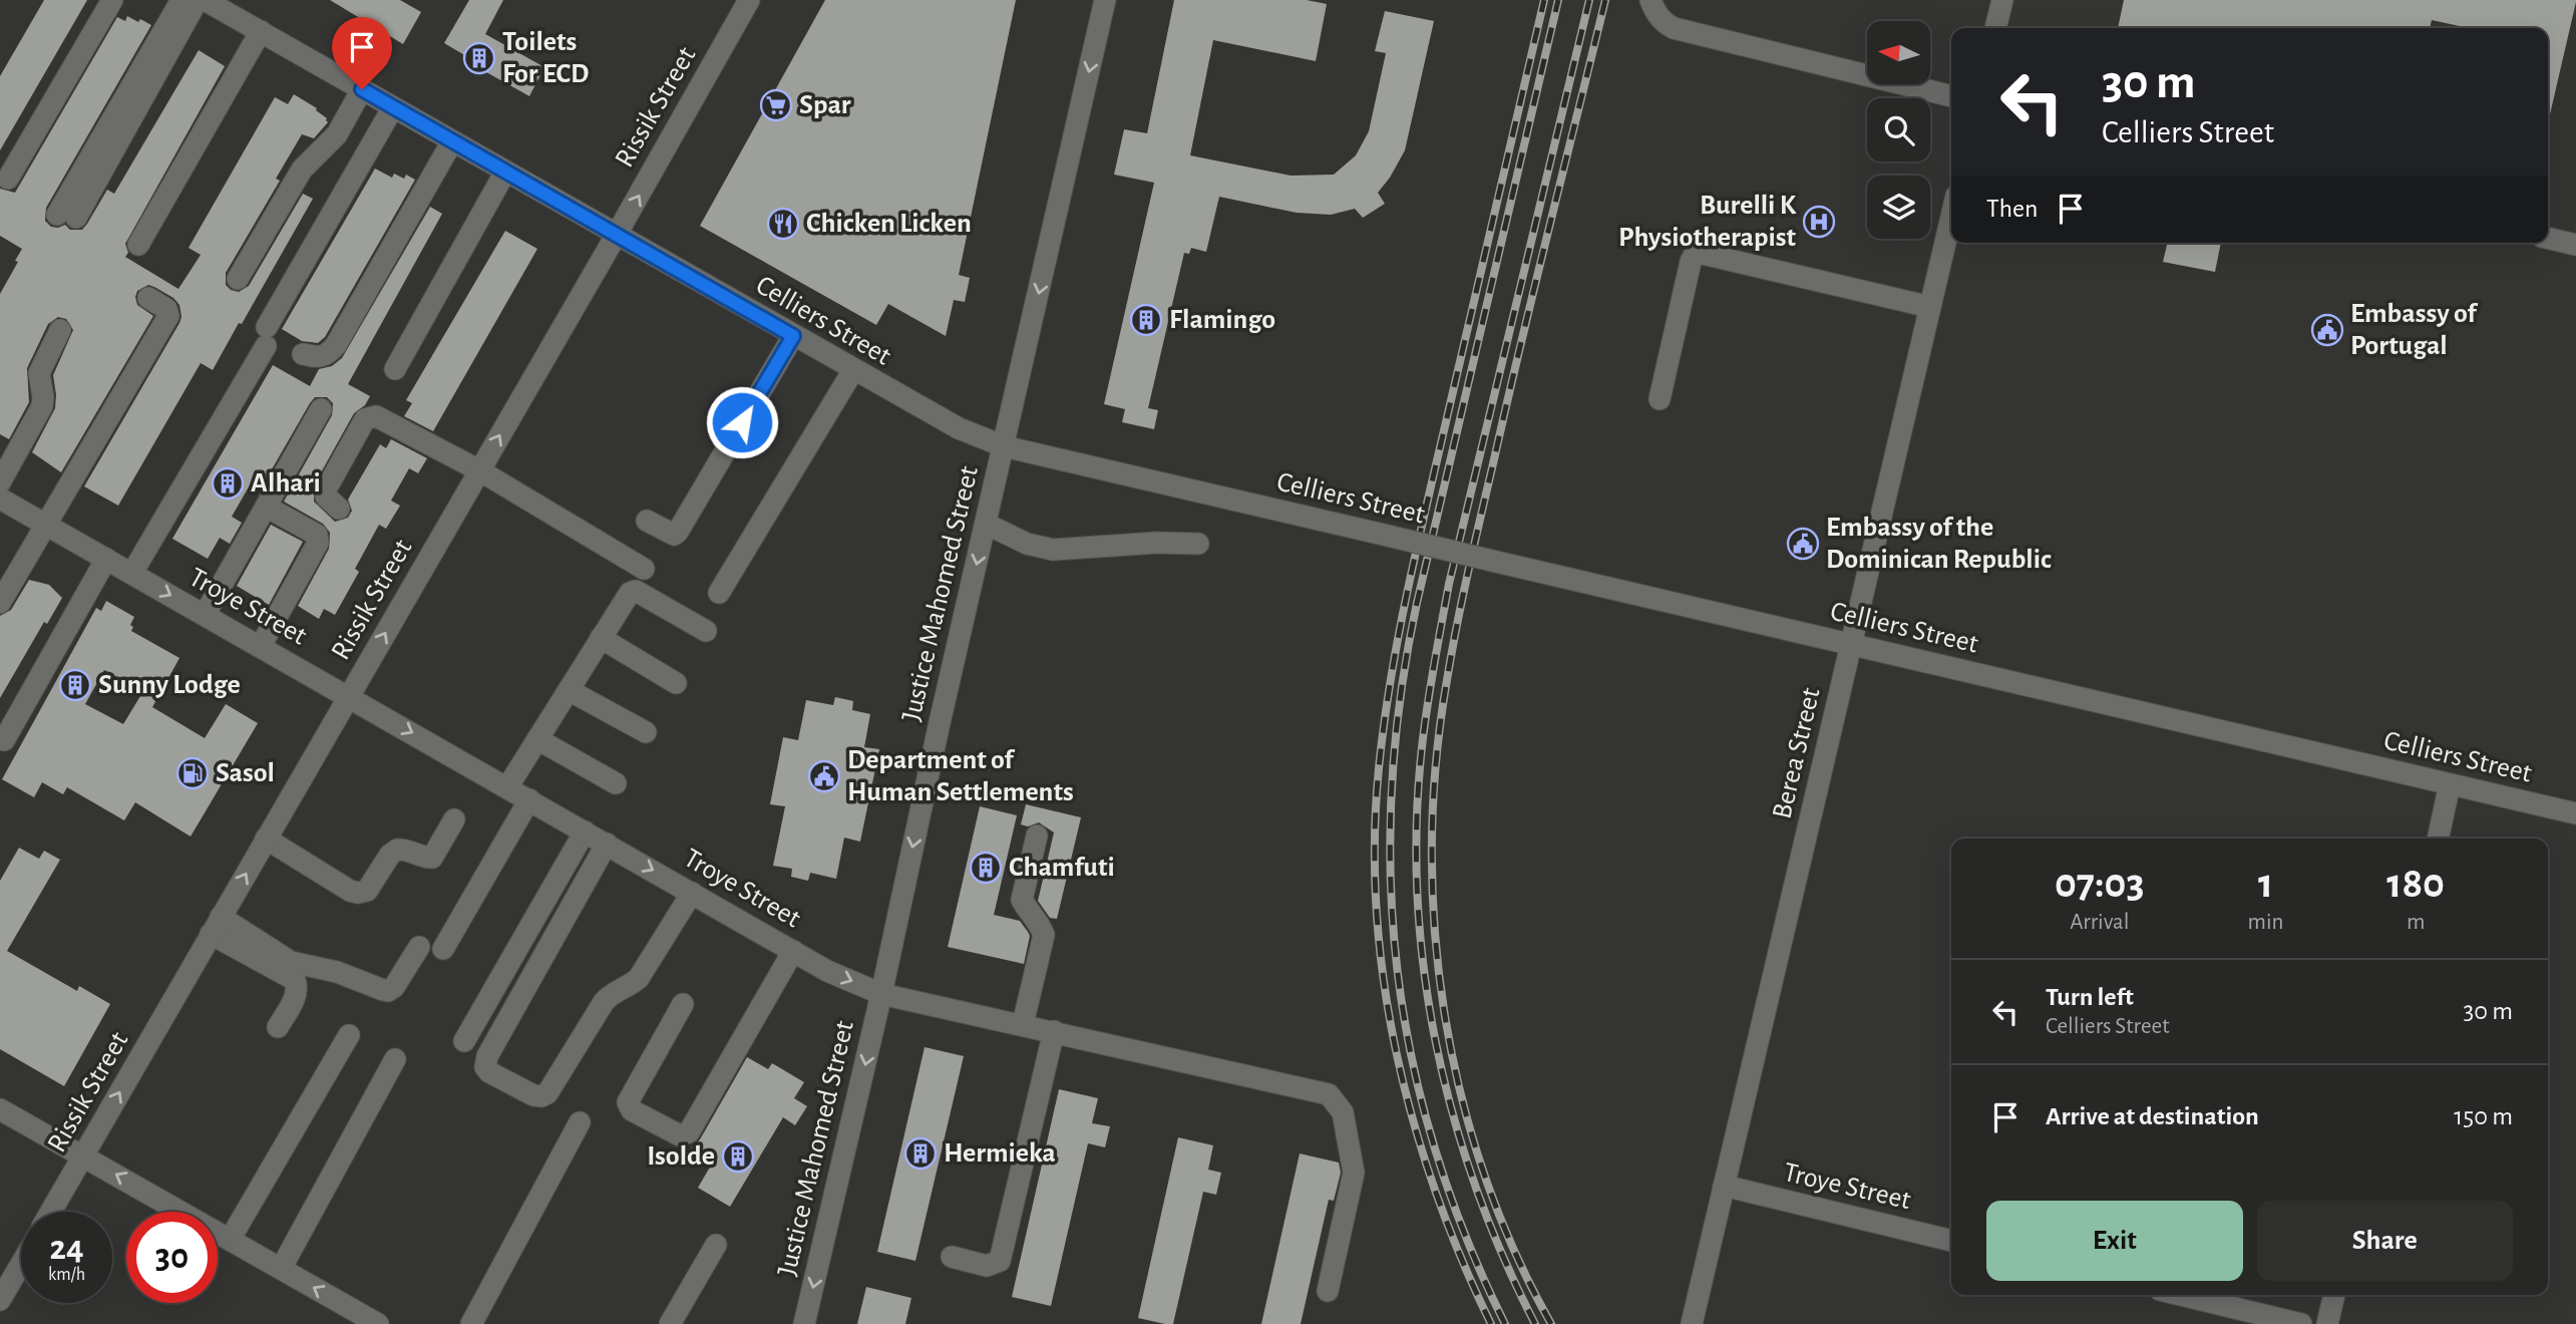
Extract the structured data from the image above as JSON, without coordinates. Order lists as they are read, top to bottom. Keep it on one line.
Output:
{"streets":{"street":["Rissik Street","Celliers Street","Justice Mahomed Street","Troye Street","Berea Street"]},"crossings":[["Rissik Street","Celliers Street"],["Rissik Street","Troye Street"],["Celliers Street","Justice Mahomed Street"],["Celliers Street","Berea Street"],["Justice Mahomed Street","Troye Street"],["Troye Street","Berea Street"]],"one_way":["Justice Mahomed Street"],"places":{"building":["Toilets For ECD","Flamingo","Alhari","Sunny Lodge","Chamfuti","Hermieka","Isolde"],"supermarket":["Spar"],"hospital":["Burelli K Physiotherapist"],"restaurant":["Chicken Licken"],"public building":["Embassy of Portugal","Embassy of the Dominican Republic","Department of Human Settlements"],"fuel station":["Sasol"]},"north":"left","page":{"turn":["30 m","Celliers Street"],"then":"Then","eta":["07:03","Arrival","1","min","180","m"],"list":[{"name":"Turn left","note":"Celliers Street","value":"30 m"},{"name":"Arrive at destination","value":"150 m"}],"buttons":["Exit","Share"],"speed":"24 km/h","limit":"30"}}
